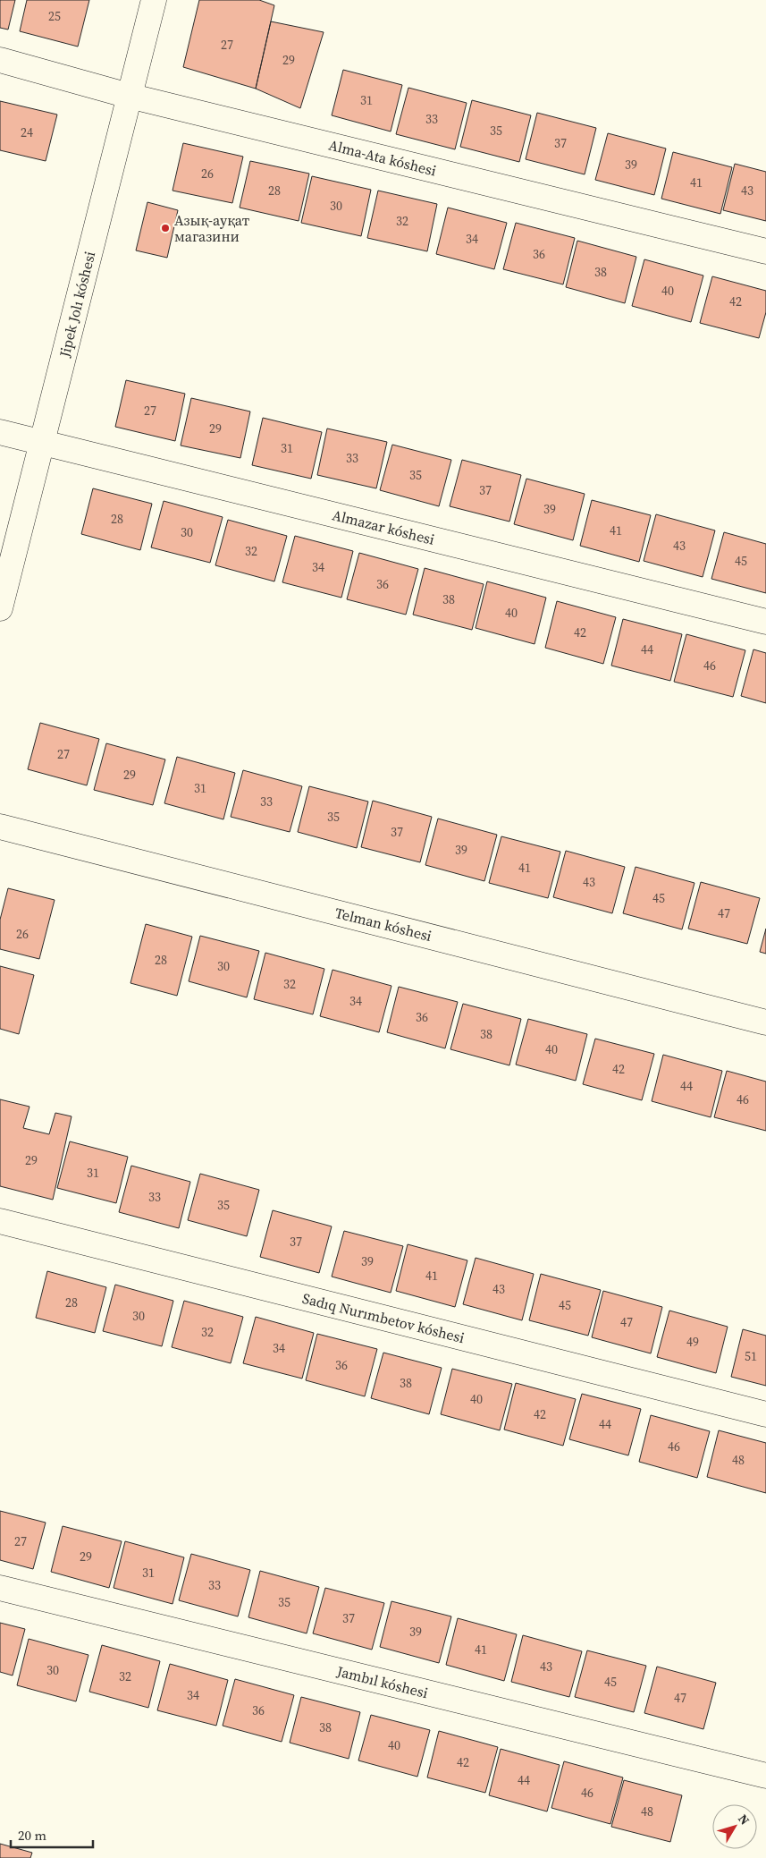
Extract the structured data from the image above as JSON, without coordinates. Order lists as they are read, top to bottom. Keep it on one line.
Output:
{"streets":{"street":["Alma-Ata kóshesi","Jipek Jolı kóshesi","Almazar kóshesi","Telman kóshesi","Sadıq Nurımbetov kóshesi","Jambıl kóshesi"]},"crossings":[["Alma-Ata kóshesi","Jipek Jolı kóshesi"],["Jipek Jolı kóshesi","Almazar kóshesi"]],"places":["Азық-ауқат магазини"],"house_numbers":["25","27","29","31","33","35","24","37","39","26","41","28","43","30","32","34","36","38","40","42","27","29","31","33","35","37","39","28","41","30","43","32","45","34","36","38","40","42","44","46","27","29","31","33","35","37","39","41","43","45","47","26","28","30","32","34","36","38","40","42","44","46","29","31","33","35","37","39","41","43","28","45","30","47","32","49","34","51","36","38","40","42","44","46","48","27","29","31","33","35","37","39","41","43","30","32","45","34","47","36","38","40","42","44","46","48"],"scale_bar":"20 m","north":"top right"}
